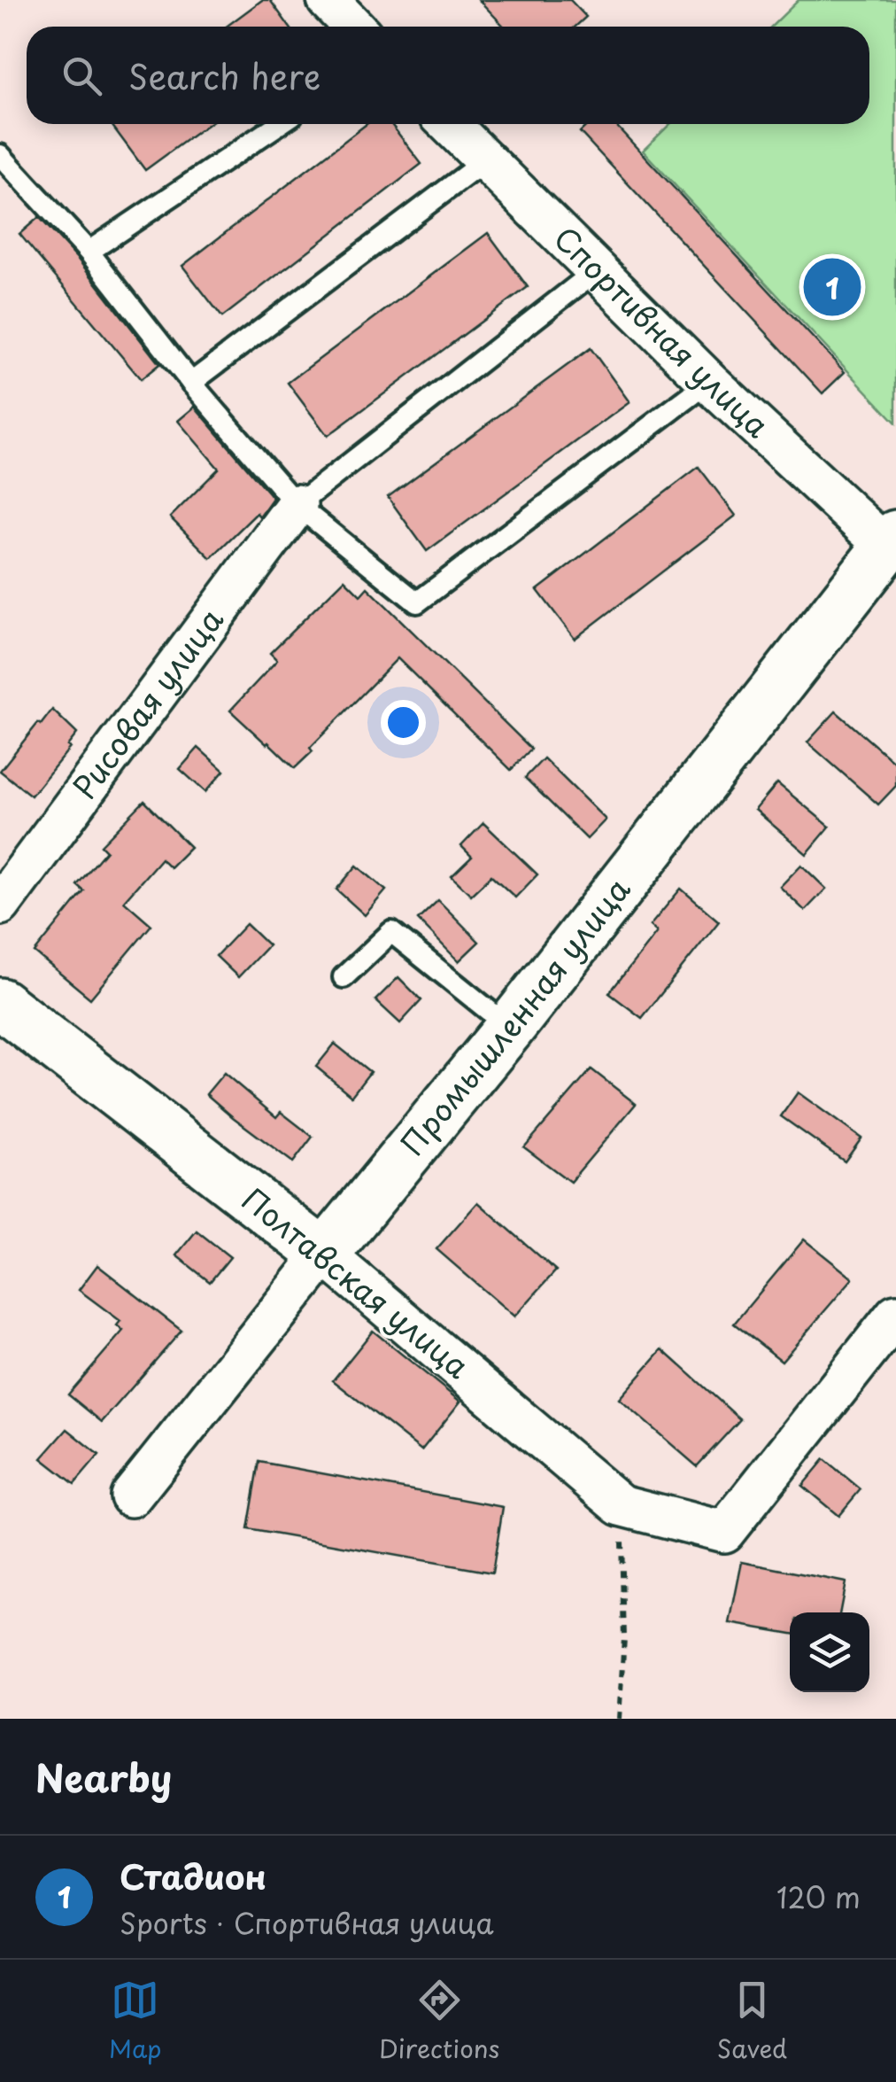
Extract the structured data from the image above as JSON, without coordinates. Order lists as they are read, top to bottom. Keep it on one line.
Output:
{"streets":{"street":["Спортивная улица","Рисовая улица","Промышленная улица","Полтавская улица"]},"crossings":[["Спортивная улица","Промышленная улица"],["Промышленная улица","Полтавская улица"]],"page":{"search":"Search here","pins":"1","heading":"Nearby","list":[{"mark":"1","name":"Стадион","note":"Sports · Спортивная улица","value":"120 m"}],"nav":["Map","Directions","Saved"]}}
